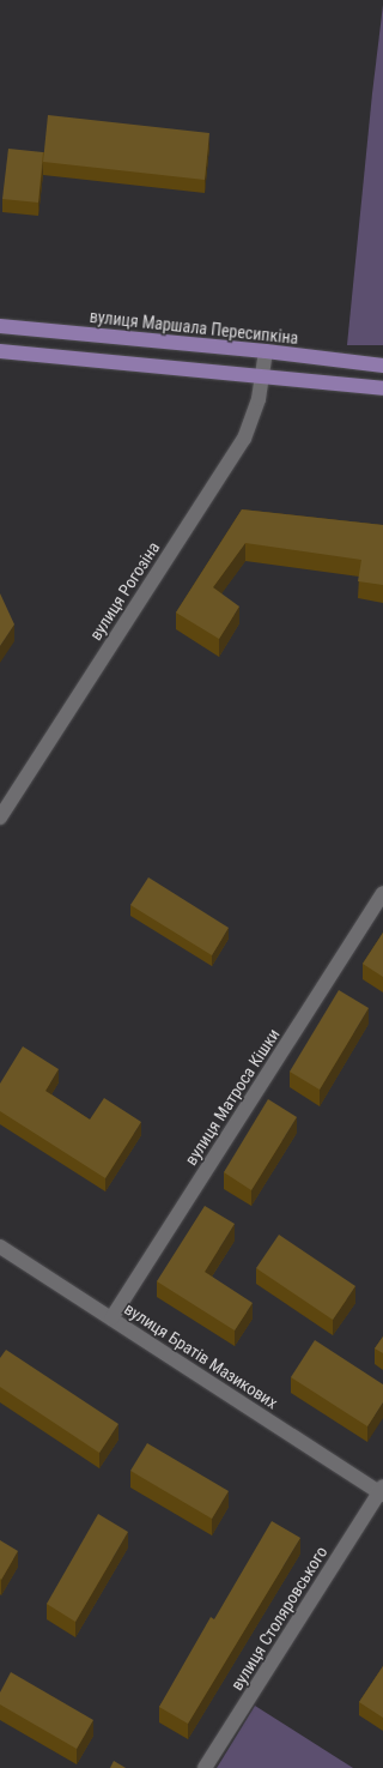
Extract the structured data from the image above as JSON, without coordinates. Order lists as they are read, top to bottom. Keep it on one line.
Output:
{"streets":{"main road":["вулиця Маршала Пересипкіна"],"street":["вулиця Рогозіна","вулиця Матроса Кішки","вулиця Братів Мазикових","вулиця Столяровського"]},"crossings":[["вулиця Маршала Пересипкіна","вулиця Рогозіна"],["вулиця Матроса Кішки","вулиця Братів Мазикових"],["вулиця Братів Мазикових","вулиця Столяровського"]]}
